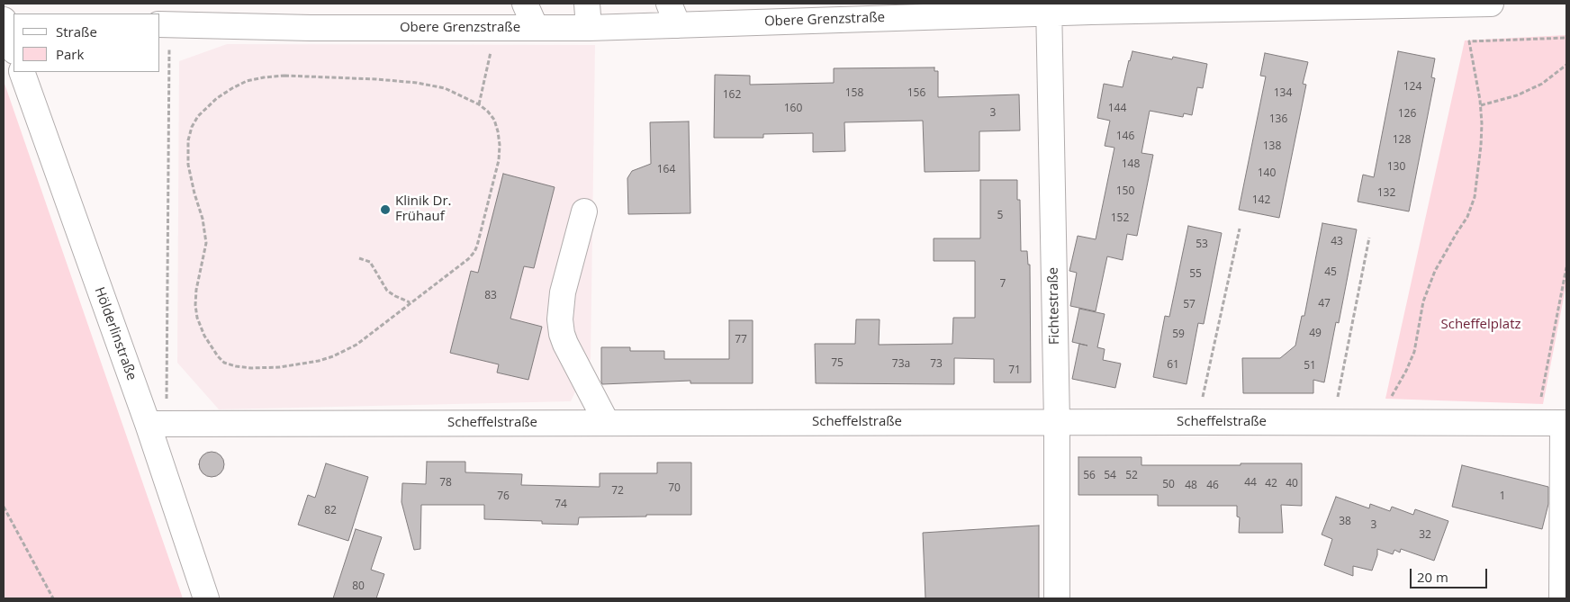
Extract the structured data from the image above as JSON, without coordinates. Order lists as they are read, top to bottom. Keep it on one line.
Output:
{"streets":{"street":["Obere Grenzstraße","Fichtestraße","Hölderlinstraße","Scheffelstraße"]},"crossings":[["Obere Grenzstraße","Fichtestraße"],["Fichtestraße","Scheffelstraße"],["Hölderlinstraße","Scheffelstraße"]],"parks":["Scheffelplatz"],"places":["Klinik Dr. Frühauf"],"house_numbers":["124","158","156","134","162","160","144","3","126","136","146","128","138","148","130","164","140","150","132","142","5","152","43","53","45","55","7","83","47","57","49","59","77","75","73a","73","61","51","71","56","54","52","78","44","42","40","50","48","46","70","72","76","1","74","82","38","3","32","80"],"legend":["Straße","Park"],"scale_bar":"20 m"}
